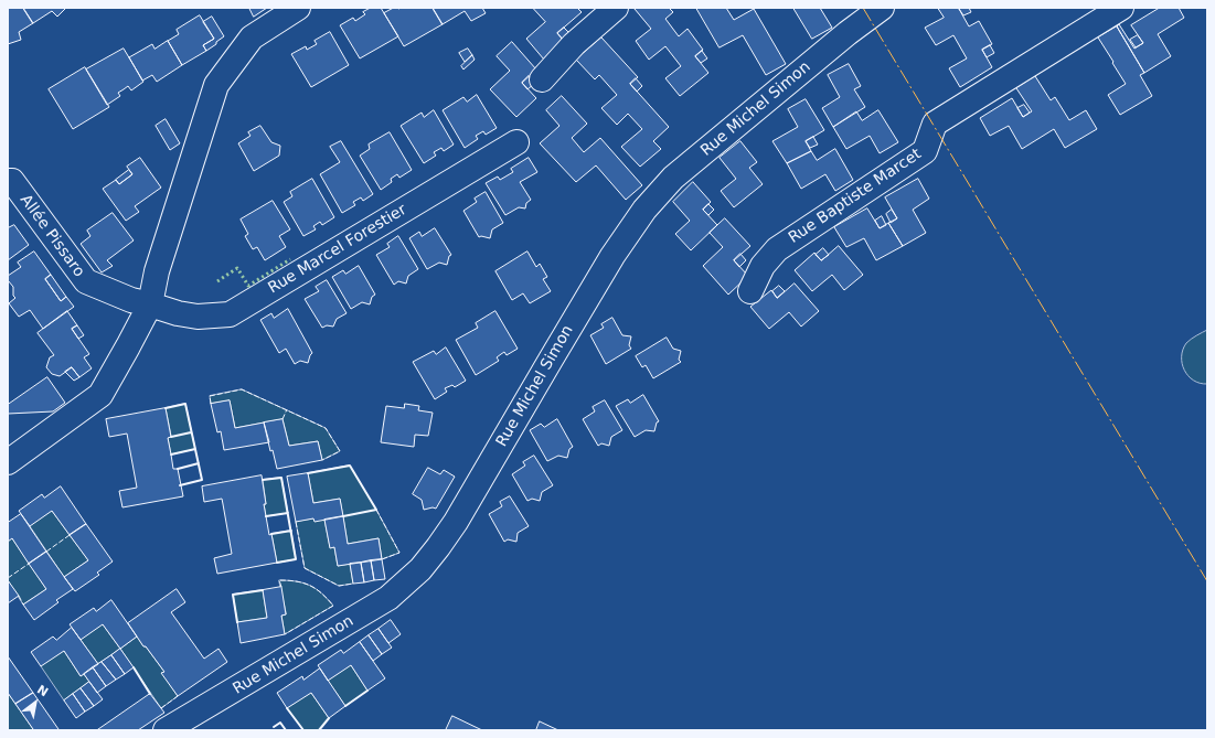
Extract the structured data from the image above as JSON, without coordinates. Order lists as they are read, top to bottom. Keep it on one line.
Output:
{"streets":{"street":["Rue Michel Simon","Rue Baptiste Marcet","Allée Pissaro","Rue Marcel Forestier"]},"crossings":[["Allée Pissaro","Rue Marcel Forestier"]],"north":"top right"}
